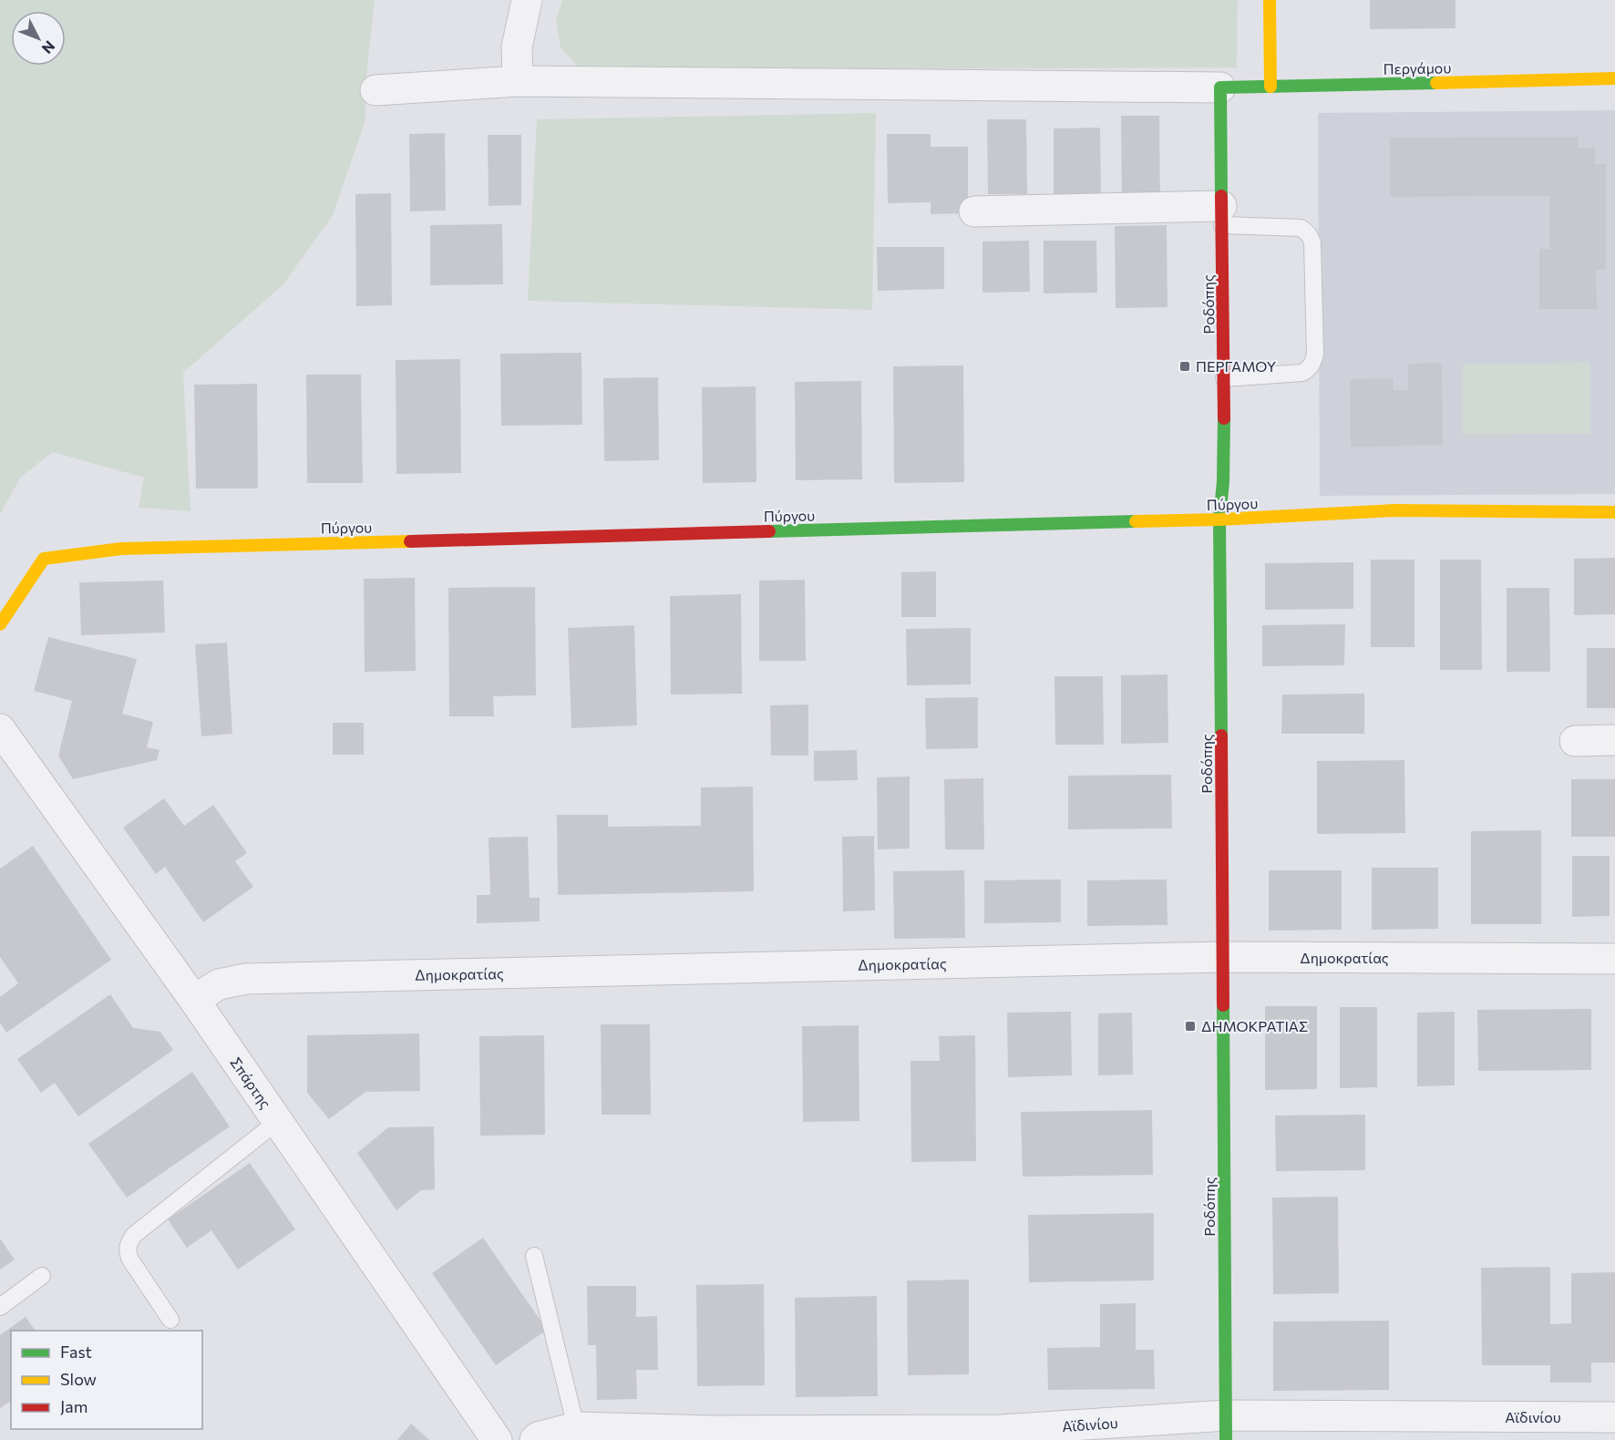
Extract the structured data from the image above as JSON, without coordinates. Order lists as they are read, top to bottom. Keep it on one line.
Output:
{"streets":{"street":["Περγάμου","Ροδόπης","Πύργου","Δημοκρατίας","Σπάρτης","Αϊδινίου"]},"crossings":[["Περγάμου","Ροδόπης"],["Ροδόπης","Πύργου"],["Ροδόπης","Δημοκρατίας"],["Ροδόπης","Αϊδινίου"],["Δημοκρατίας","Σπάρτης"]],"places":{"transit":["ΠΕΡΓΑΜΟΥ","ΔΗΜΟΚΡΑΤΙΑΣ"]},"legend":["Fast","Slow","Jam"],"north":"bottom right"}
